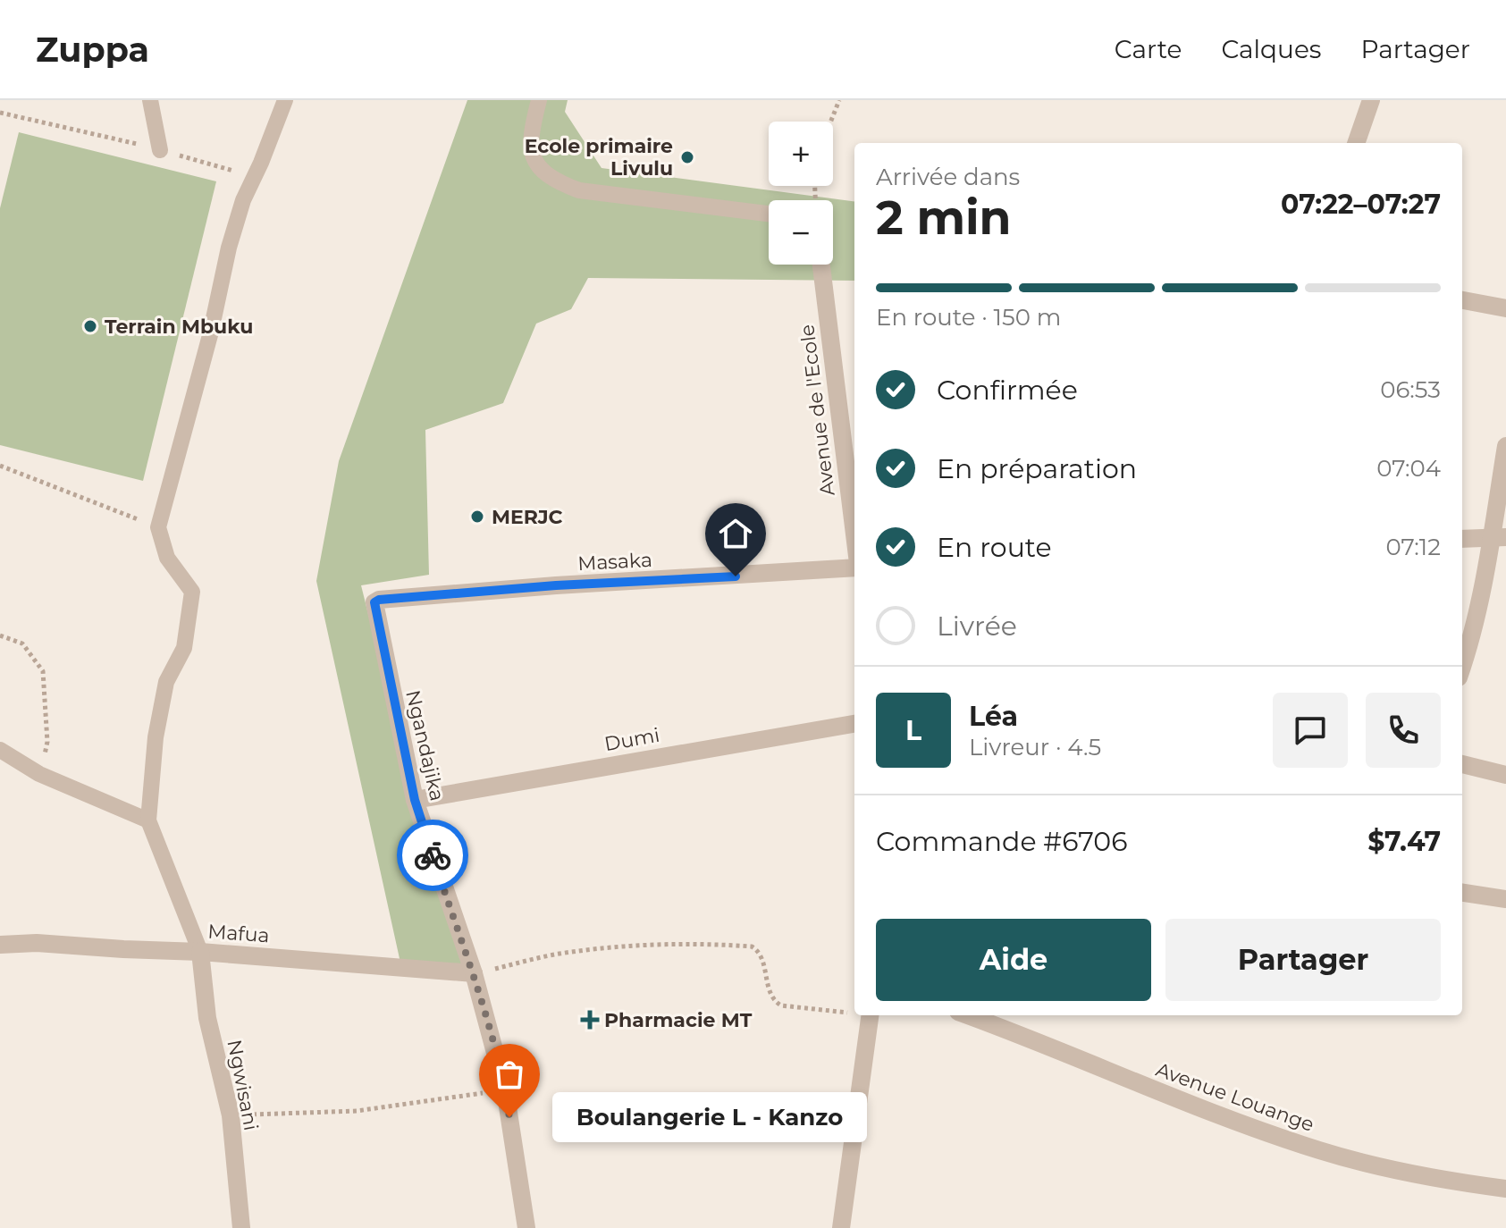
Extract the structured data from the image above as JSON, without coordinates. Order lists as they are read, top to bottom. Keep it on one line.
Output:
{"streets":{"street":["Avenue de l'Ecole","Masaka","Dumi","Ngandajika","Mafua","Ngwisani","Avenue Louange"]},"crossings":[["Masaka","Ngandajika"],["Dumi","Ngandajika"],["Ngandajika","Mafua"],["Mafua","Ngwisani"]],"places":{"other":["Ecole primaire Livulu","Terrain Mbuku","MERJC","Boulangerie L - Kanzo"],"health":["Pharmacie MT"]},"page":{"header":"Zuppa","nav":["Carte","Calques","Partager"],"map_buttons":["+","−"],"heading":["2 min","Arrivée dans","07:22–07:27"],"panel":["Léa","Livreur · 4.5","Commande #6706","$7.47"],"bar":"En route · 150 m","list":[["Confirmée","06:53"],["En préparation","07:04"],["En route","07:12"],"Livrée"],"round":"L","buttons":["Aide","Partager"],"bubble":"Boulangerie L - Kanzo"}}
